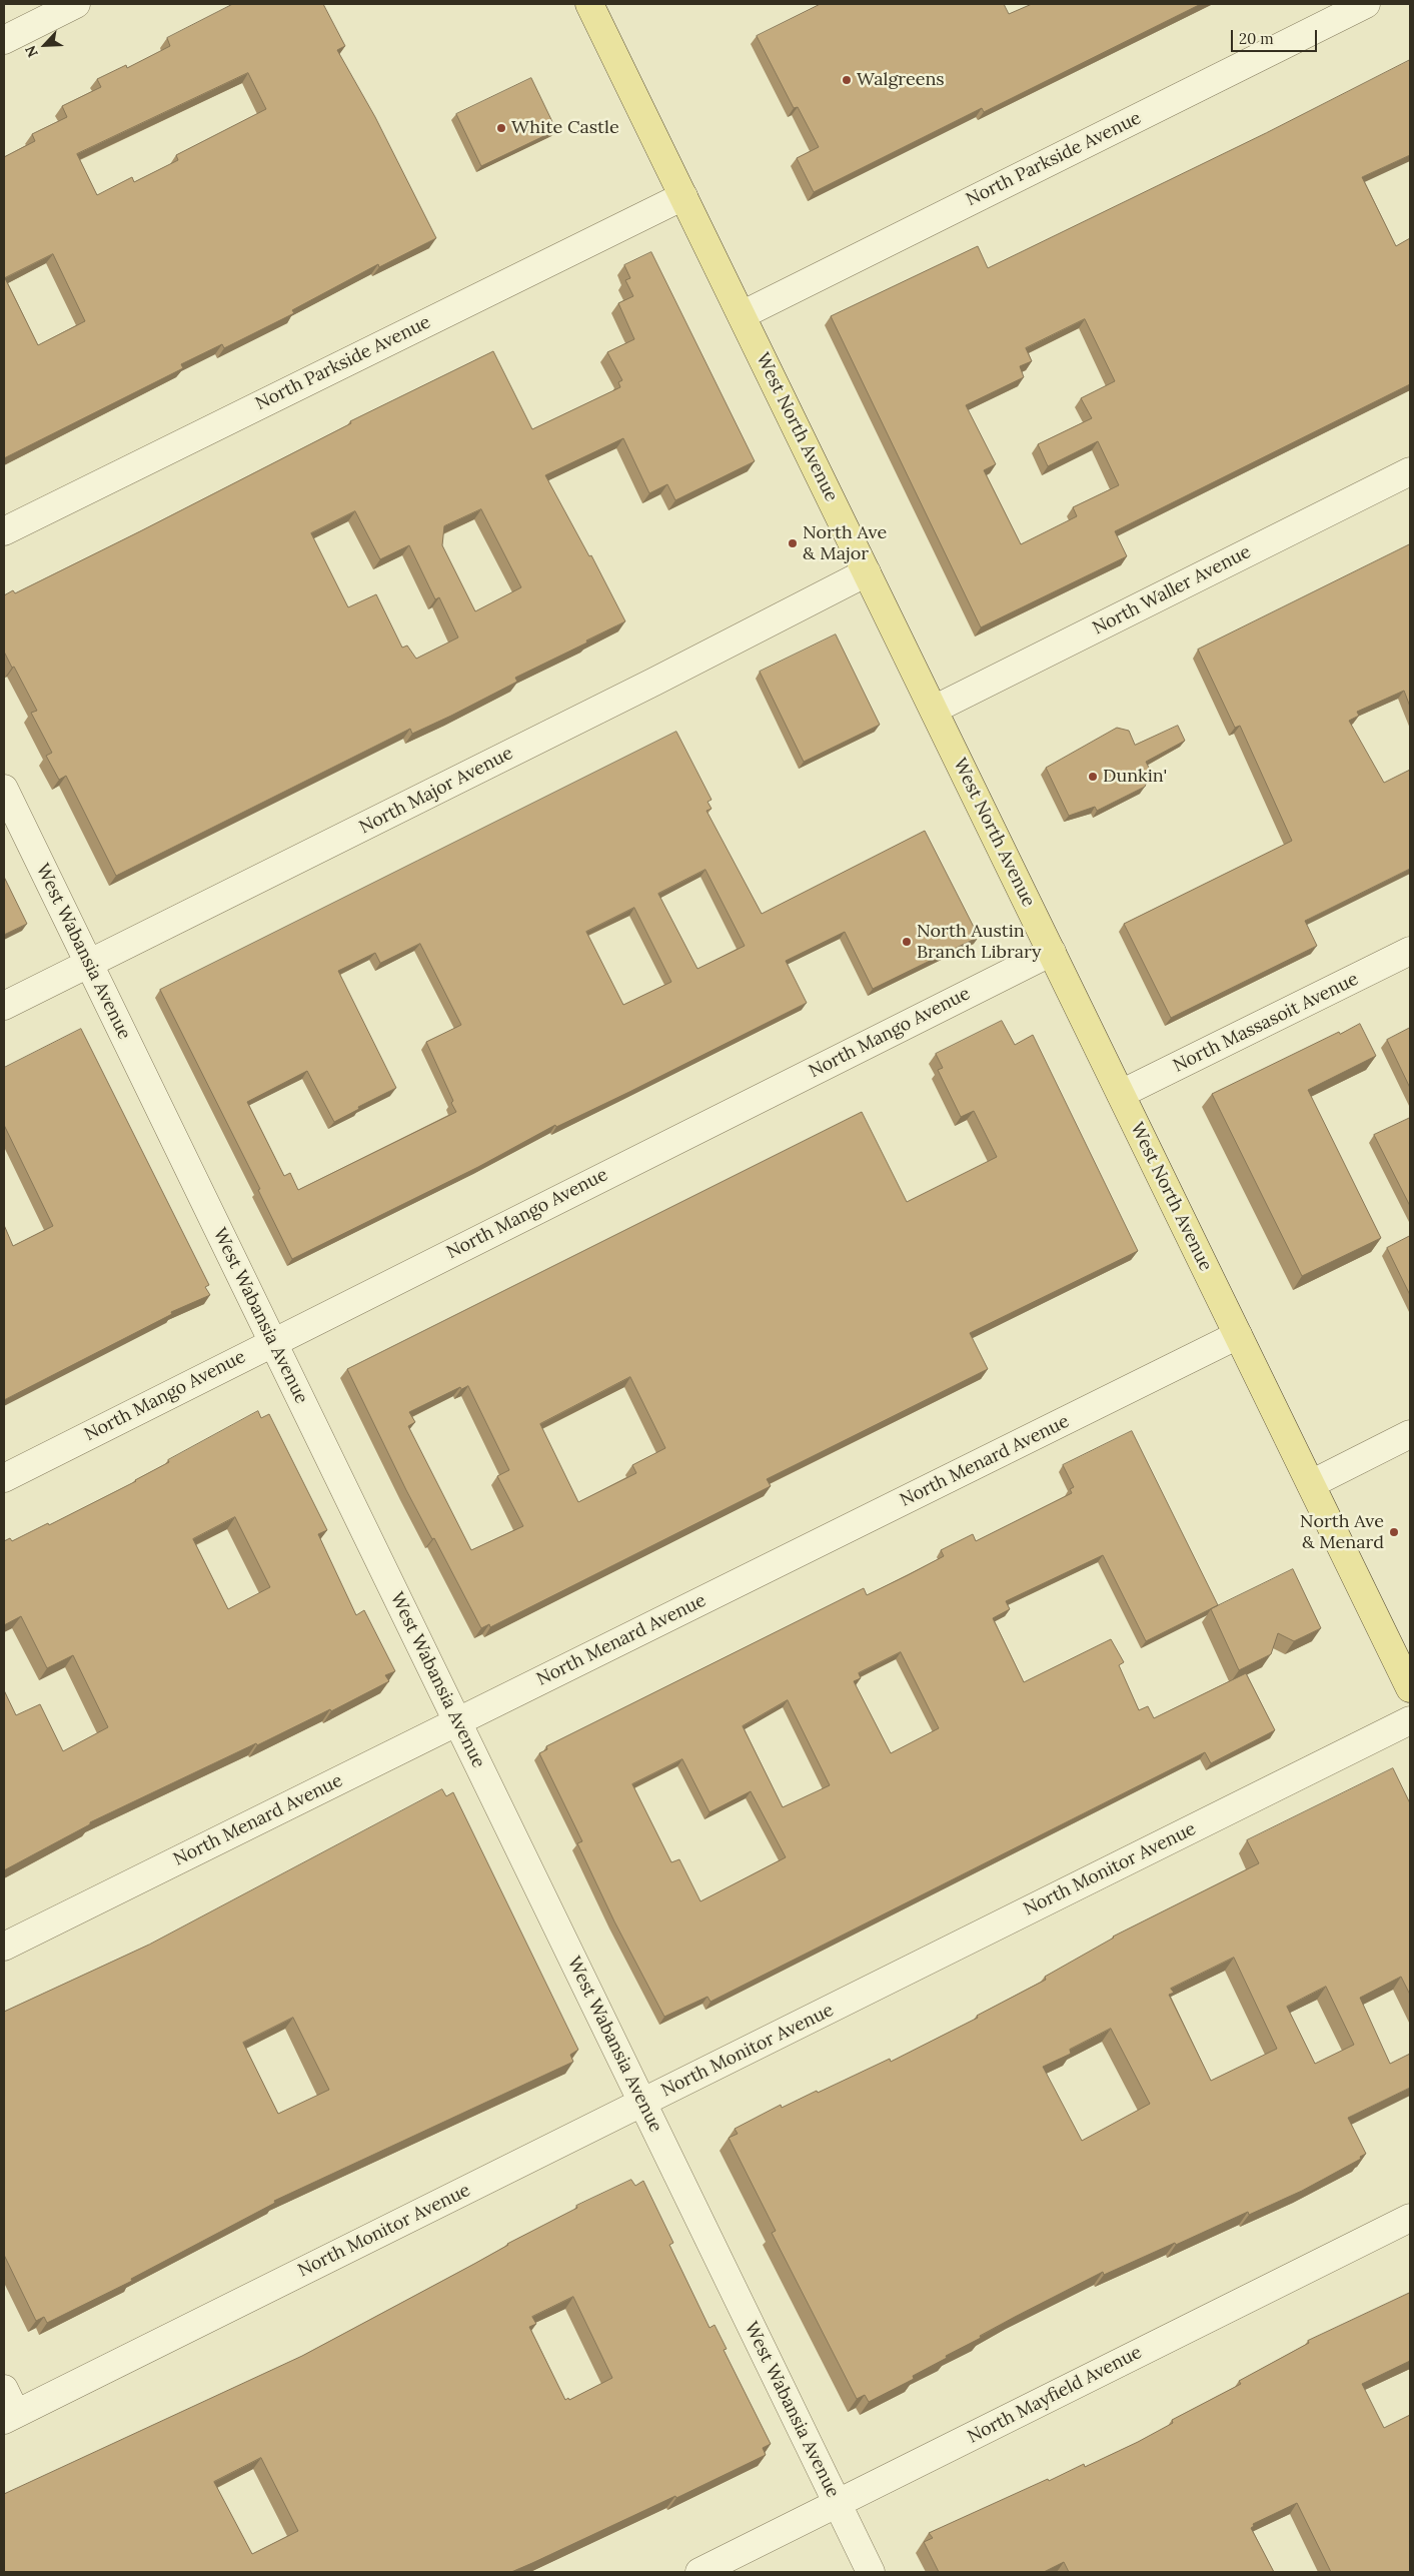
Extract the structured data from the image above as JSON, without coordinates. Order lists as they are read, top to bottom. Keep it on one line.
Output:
{"streets":{"main road":["West North Avenue"],"street":["North Parkside Avenue","North Waller Avenue","North Major Avenue","West Wabansia Avenue","North Massasoit Avenue","North Mango Avenue","North Menard Avenue","North Monitor Avenue","North Mayfield Avenue"]},"crossings":[["North Parkside Avenue","West North Avenue"],["West North Avenue","North Waller Avenue"],["West North Avenue","North Major Avenue"],["West North Avenue","North Massasoit Avenue"],["West North Avenue","North Mango Avenue"],["West North Avenue","North Menard Avenue"],["North Major Avenue","West Wabansia Avenue"],["West Wabansia Avenue","North Mango Avenue"],["West Wabansia Avenue","North Menard Avenue"],["West Wabansia Avenue","North Monitor Avenue"],["West Wabansia Avenue","North Mayfield Avenue"]],"places":["Walgreens","White Castle","North Ave & Major","Dunkin'","North Austin Branch Library","North Ave & Menard"],"scale_bar":"20 m","north":"bottom left"}
